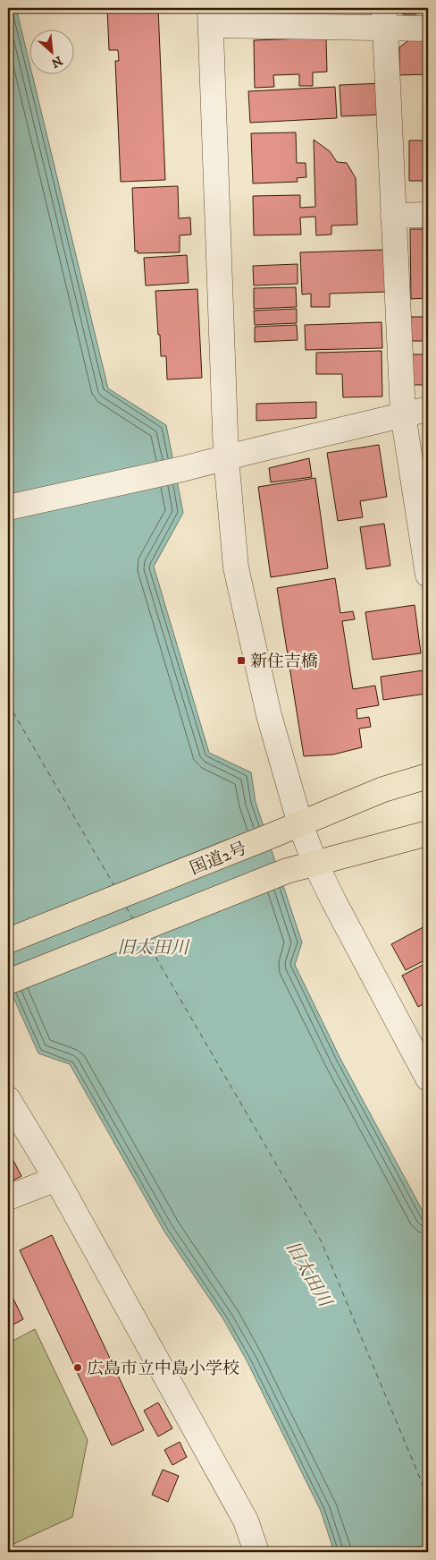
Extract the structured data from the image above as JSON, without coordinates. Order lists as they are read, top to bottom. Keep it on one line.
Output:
{"streets":{"highway":["国道2号"]},"water":["旧太田川"],"places":{"transit":["新住吉橋"],"other":["広島市立中島小学校"]},"north":"bottom right"}
